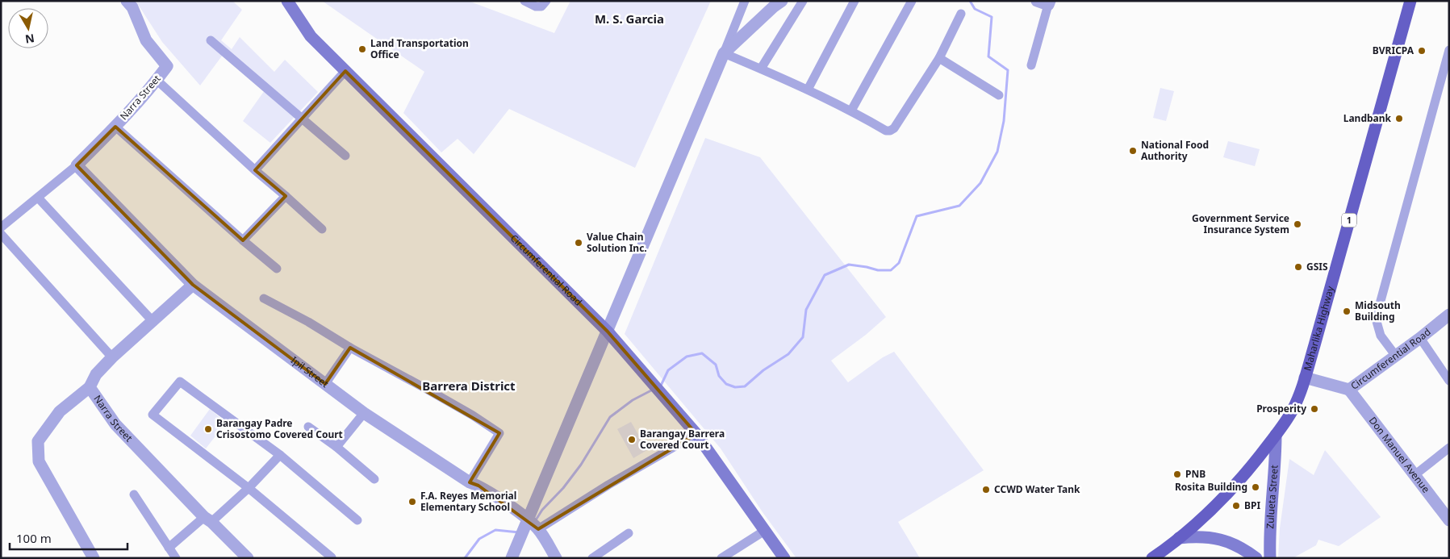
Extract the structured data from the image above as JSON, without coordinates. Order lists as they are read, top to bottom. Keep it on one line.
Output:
{"streets":{"main road":["1","Circumferential Road","Maharlika Highway","Zulueta Street"],"street":["Narra Street","Ipil Street","Don Manuel Avenue"]},"crossings":[["Narra Street","Ipil Street"],["Circumferential Road","Maharlika Highway"],["Circumferential Road","Don Manuel Avenue"],["Maharlika Highway","Zulueta Street"]],"districts":["M. S. Garcia","Barrera District"],"places":["Land Transportation Office","BVRICPA","Landbank","National Food Authority","Government Service Insurance System","Value Chain Solution Inc.","GSIS","Midsouth Building","Prosperity","Barangay Padre Crisostomo Covered Court","Barangay Barrera Covered Court","PNB","Rosita Building","CCWD Water Tank","F.A. Reyes Memorial Elementary School","BPI"],"scale_bar":"100 m","north":"bottom"}
